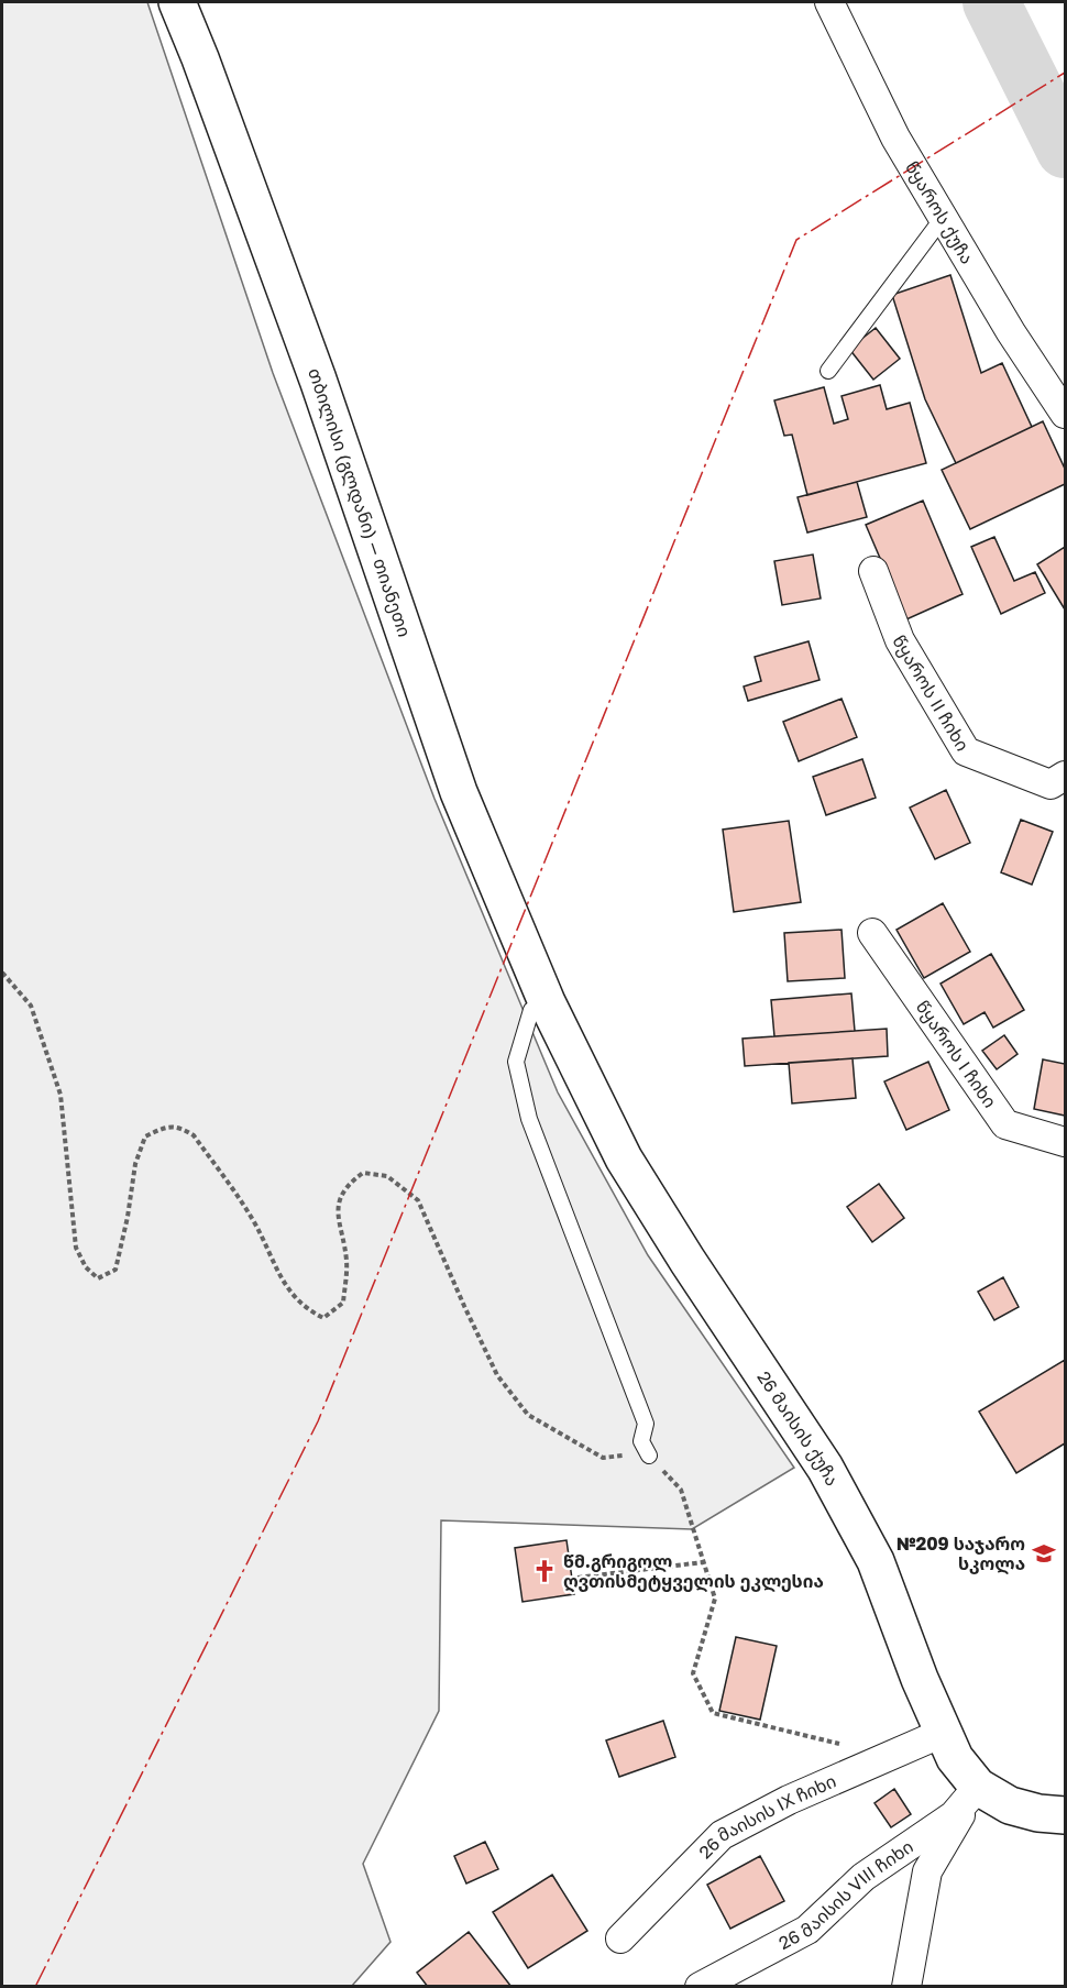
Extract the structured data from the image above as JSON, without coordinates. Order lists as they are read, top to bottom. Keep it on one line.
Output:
{"streets":{"main road":["თბილისი (გლდანი) — თიანეთი","26 მაისის ქუჩა"],"street":["წყაროს ქუჩა","წყაროს II ჩიხი","წყაროს I ჩიხი","26 მაისის IX ჩიხი","26 მაისის VIII ჩიხი"]},"crossings":[["თბილისი (გლდანი) — თიანეთი","26 მაისის ქუჩა"],["26 მაისის ქუჩა","26 მაისის IX ჩიხი"],["26 მაისის ქუჩა","26 მაისის VIII ჩიხი"]],"places":{"school or university":["№209 საჯარო სკოლა"],"church":["წმ.გრიგოლ ღვთისმეტყველის ეკლესია"]}}
